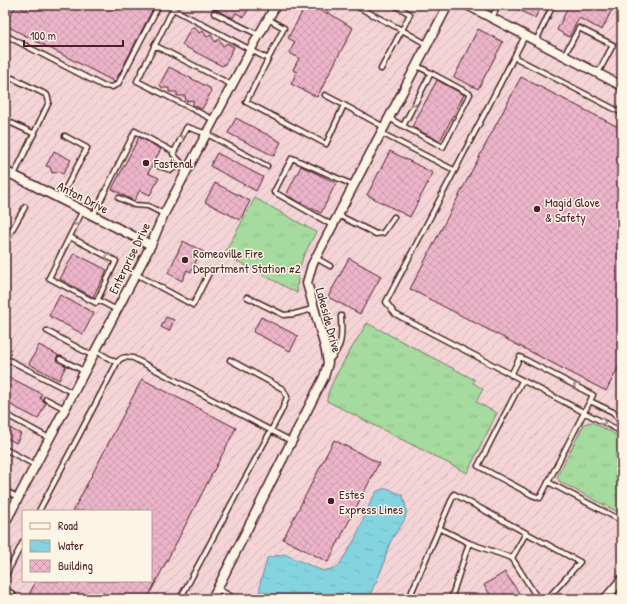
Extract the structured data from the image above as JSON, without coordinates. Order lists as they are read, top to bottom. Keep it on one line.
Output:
{"streets":{"street":["Anton Drive","Enterprise Drive","Lakeside Drive"]},"crossings":[["Anton Drive","Enterprise Drive"]],"places":["Fastenal","Magid Glove & Safety","Romeoville Fire Department Station #2","Estes Express Lines"],"legend":["Road","Water","Building"],"scale_bar":"100 m"}
